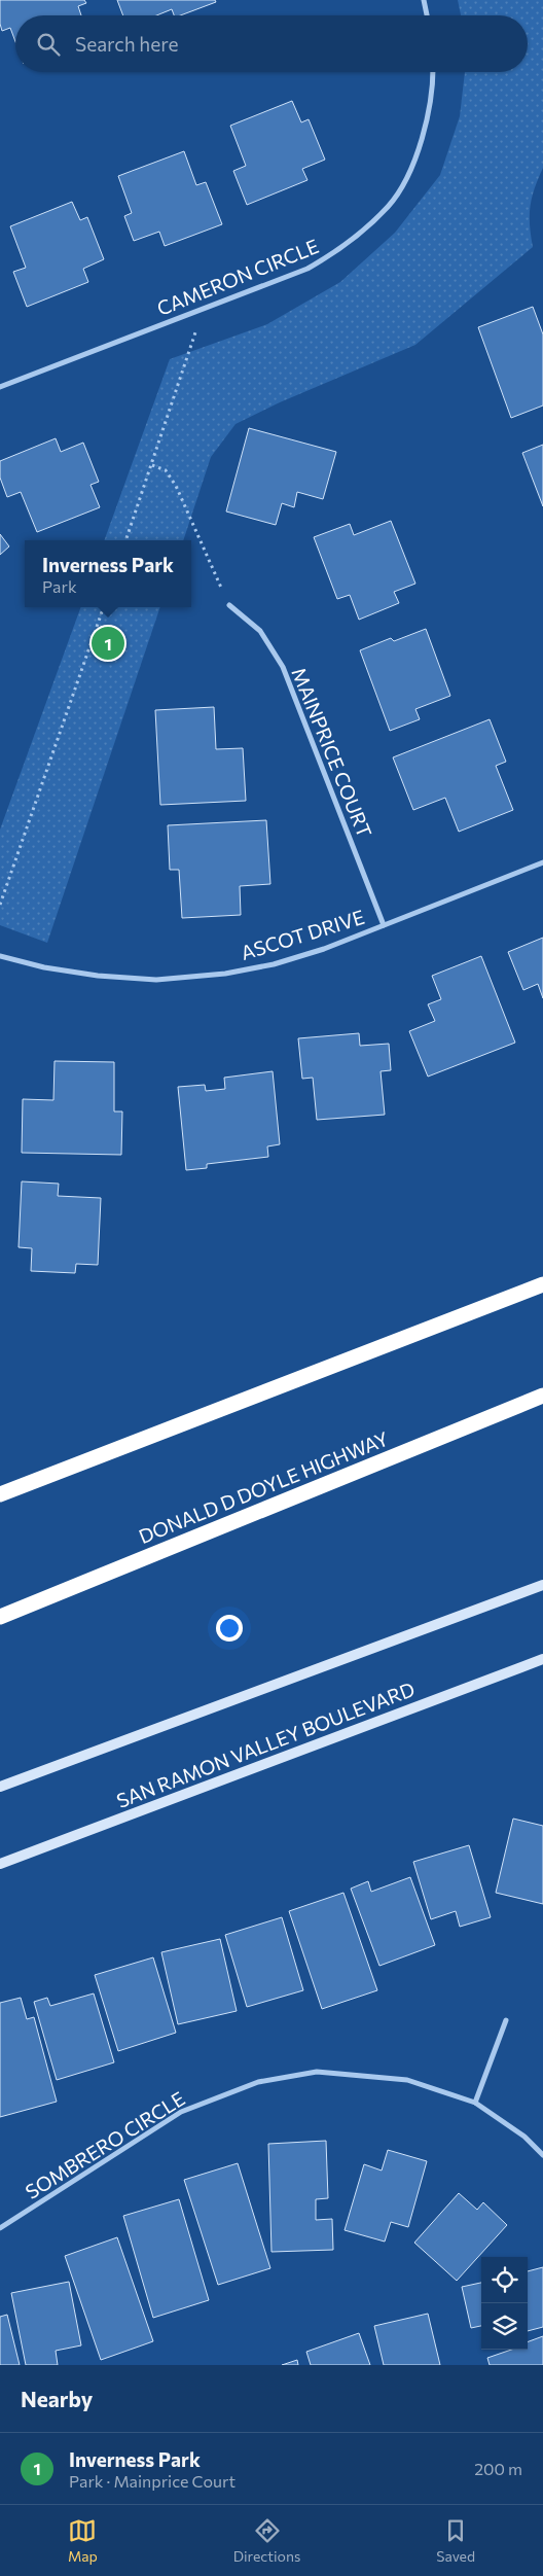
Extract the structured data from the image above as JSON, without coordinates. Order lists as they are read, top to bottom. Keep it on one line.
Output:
{"streets":{"highway":["DONALD D DOYLE HIGHWAY"],"main road":["SAN RAMON VALLEY BOULEVARD"],"street":["CAMERON CIRCLE","MAINPRICE COURT","ASCOT DRIVE","SOMBRERO CIRCLE"]},"crossings":[["MAINPRICE COURT","ASCOT DRIVE"]],"page":{"search":"Search here","popup":["Inverness Park","Park"],"pins":"1","heading":"Nearby","list":[{"mark":"1","name":"Inverness Park","note":"Park · Mainprice Court","value":"200 m"}],"nav":["Map","Directions","Saved"]}}
